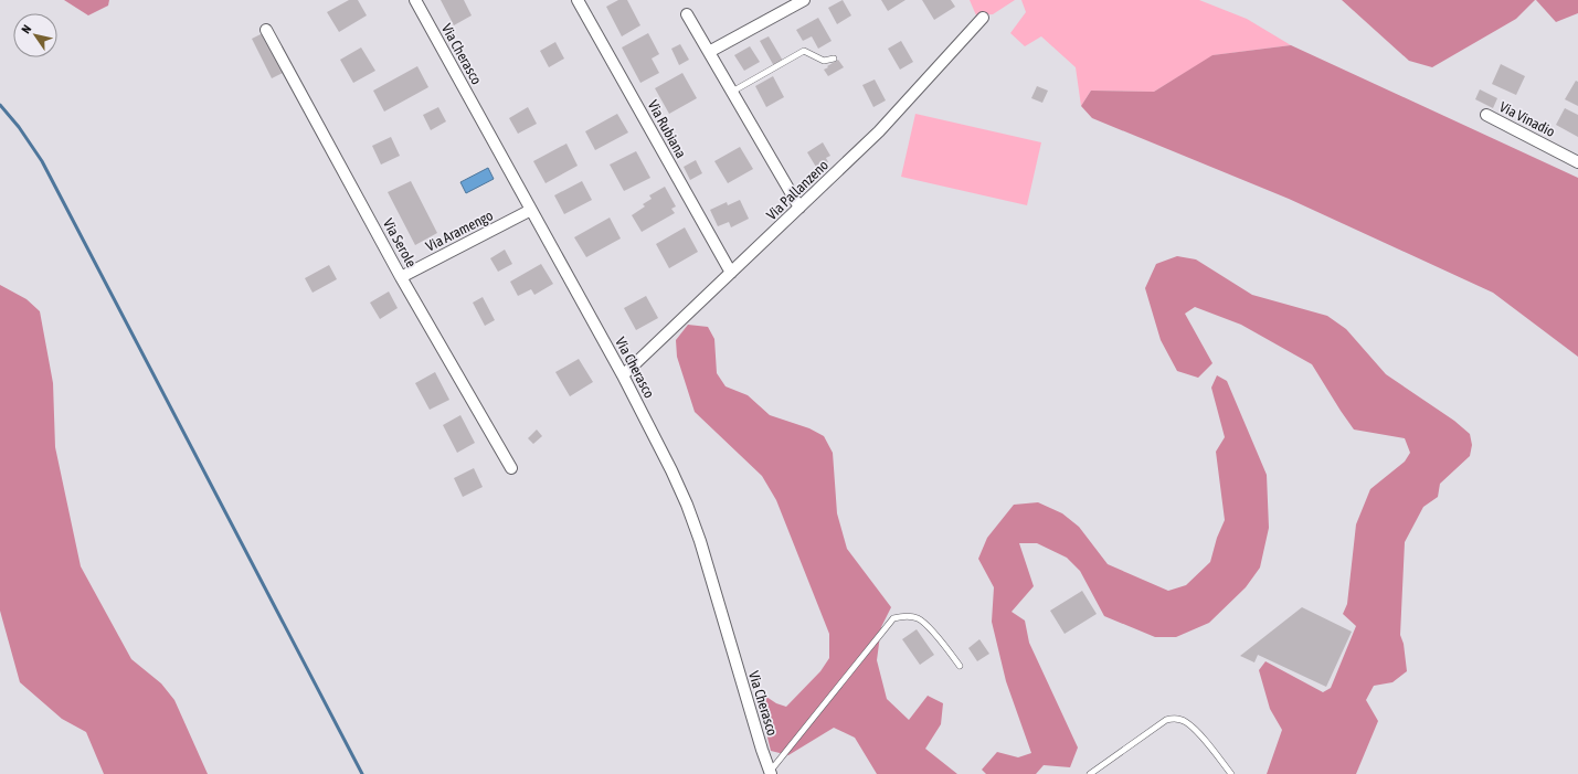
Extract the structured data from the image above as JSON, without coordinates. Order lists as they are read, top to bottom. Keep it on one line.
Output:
{"streets":{"street":["Via Cherasco","Via Vinadio","Via Rubiana","Via Pallanzeno","Via Aramengo","Via Serole"]},"crossings":[["Via Cherasco","Via Pallanzeno"],["Via Cherasco","Via Aramengo"],["Via Rubiana","Via Pallanzeno"],["Via Aramengo","Via Serole"]],"north":"top left"}
